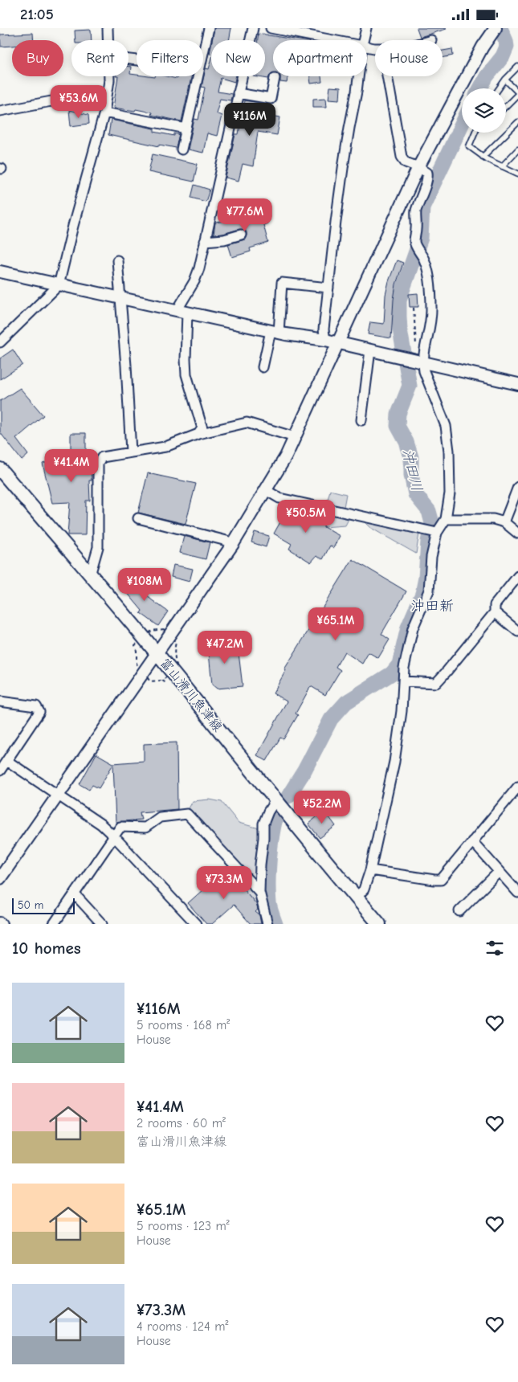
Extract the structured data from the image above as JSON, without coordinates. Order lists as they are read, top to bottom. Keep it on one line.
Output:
{"streets":{"main road":["富山滑川魚津線"]},"districts":["沖田新"],"water":["沖田川"],"scale_bar":"50 m","page":{"status":"21:05","chip":["Buy","Rent","Filters","New","Apartment","House"],"price":["¥53.6M","¥116M","¥77.6M","¥41.4M","¥50.5M","¥108M","¥65.1M","¥47.2M","¥52.2M","¥73.3M"],"scale":"50 m","heading":"10 homes","list":[{"name":"¥116M","note":"5 rooms · 168 m² · House"},{"name":"¥41.4M","note":"2 rooms · 60 m² · 富山滑川魚津線"},{"name":"¥65.1M","note":"5 rooms · 123 m² · House"},{"name":"¥73.3M","note":"4 rooms · 124 m² · House"}]}}
